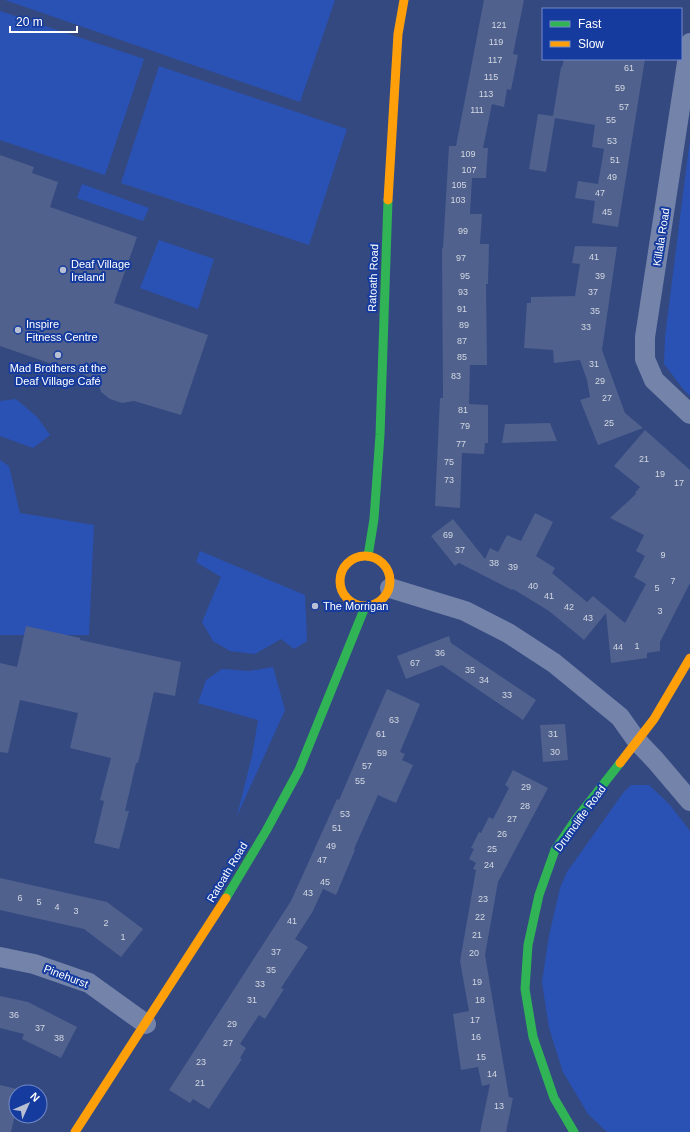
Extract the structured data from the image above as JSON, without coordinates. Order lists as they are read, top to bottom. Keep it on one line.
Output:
{"streets":{"main road":["Ratoath Road","Drumcliffe Road"],"street":["Killala Road","Pinehurst"]},"crossings":[["Ratoath Road","Pinehurst"]],"places":["Deaf Village Ireland","Inspire Fitness Centre","Mad Brothers at the Deaf Village Café","The Morrigan"],"house_numbers":["121","119","117","61","115","59","113","57","111","55","53","109","51","107","49","105","47","103","45","99","41","97","95","39","93","37","91","35","89","33","87","85","31","83","29","27","81","25","79","77","21","75","19","73","17","69","37","9","38","39","7","40","5","41","42","3","43","1","44","36","67","35","34","33","63","61","31","30","59","57","55","29","28","53","27","51","26","49","25","47","24","45","43","6","23","5","4","3","22","41","2","21","1","37","20","35","19","33","31","18","36","17","29","37","16","38","27","15","23","14","21","13"],"legend":["Fast","Slow"],"scale_bar":"20 m","north":"top right"}
